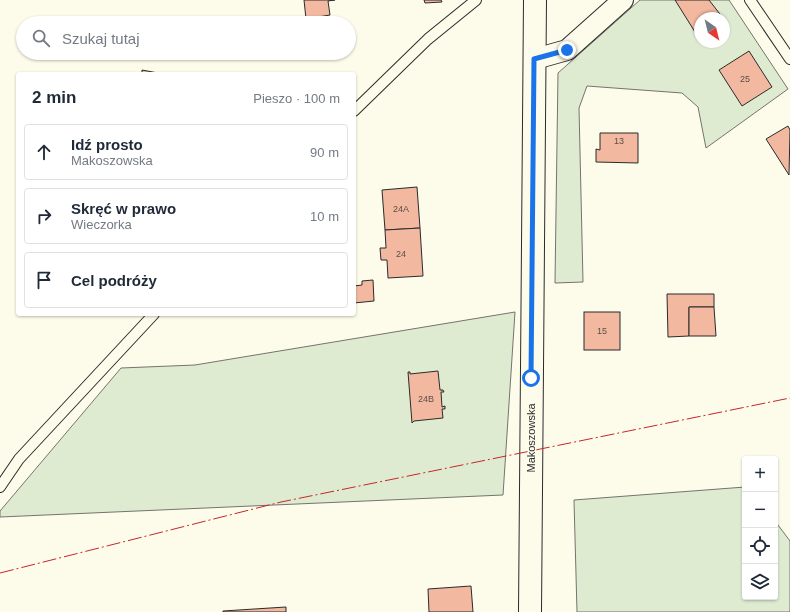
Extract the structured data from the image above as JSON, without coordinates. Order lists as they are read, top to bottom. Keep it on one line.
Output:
{"streets":{"main road":["Makoszowska"]},"house_numbers":["25","13","24A","24","15","24B"],"north":"bottom right","page":{"search":"Szukaj tutaj","heading":["2 min","Pieszo · 100 m"],"list":[["Idź prosto","Makoszowska","90 m"],["Skręć w prawo","Wieczorka","10 m"],"Cel podróży"],"map_buttons":["+","−"]}}
